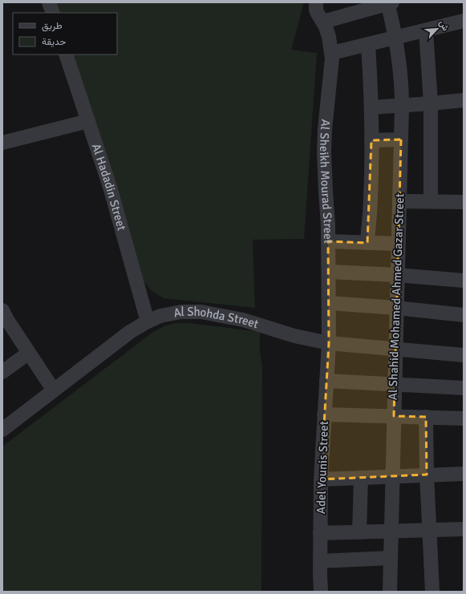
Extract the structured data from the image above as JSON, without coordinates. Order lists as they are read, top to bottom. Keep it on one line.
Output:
{"streets":{"street":["Al Sheikh Mourad Street","Al Hadadin Street","Al Shahid Mohamed Ahmed Gazar Street","Al Shohda Street","Adel Younis Street"]},"crossings":[["Al Sheikh Mourad Street","Al Shohda Street"],["Al Sheikh Mourad Street","Adel Younis Street"],["Al Hadadin Street","Al Shohda Street"],["Al Shahid Mohamed Ahmed Gazar Street","Al Shohda Street"],["Al Shohda Street","Adel Younis Street"]],"legend":["طريق","حديقة"],"north":"top right"}
